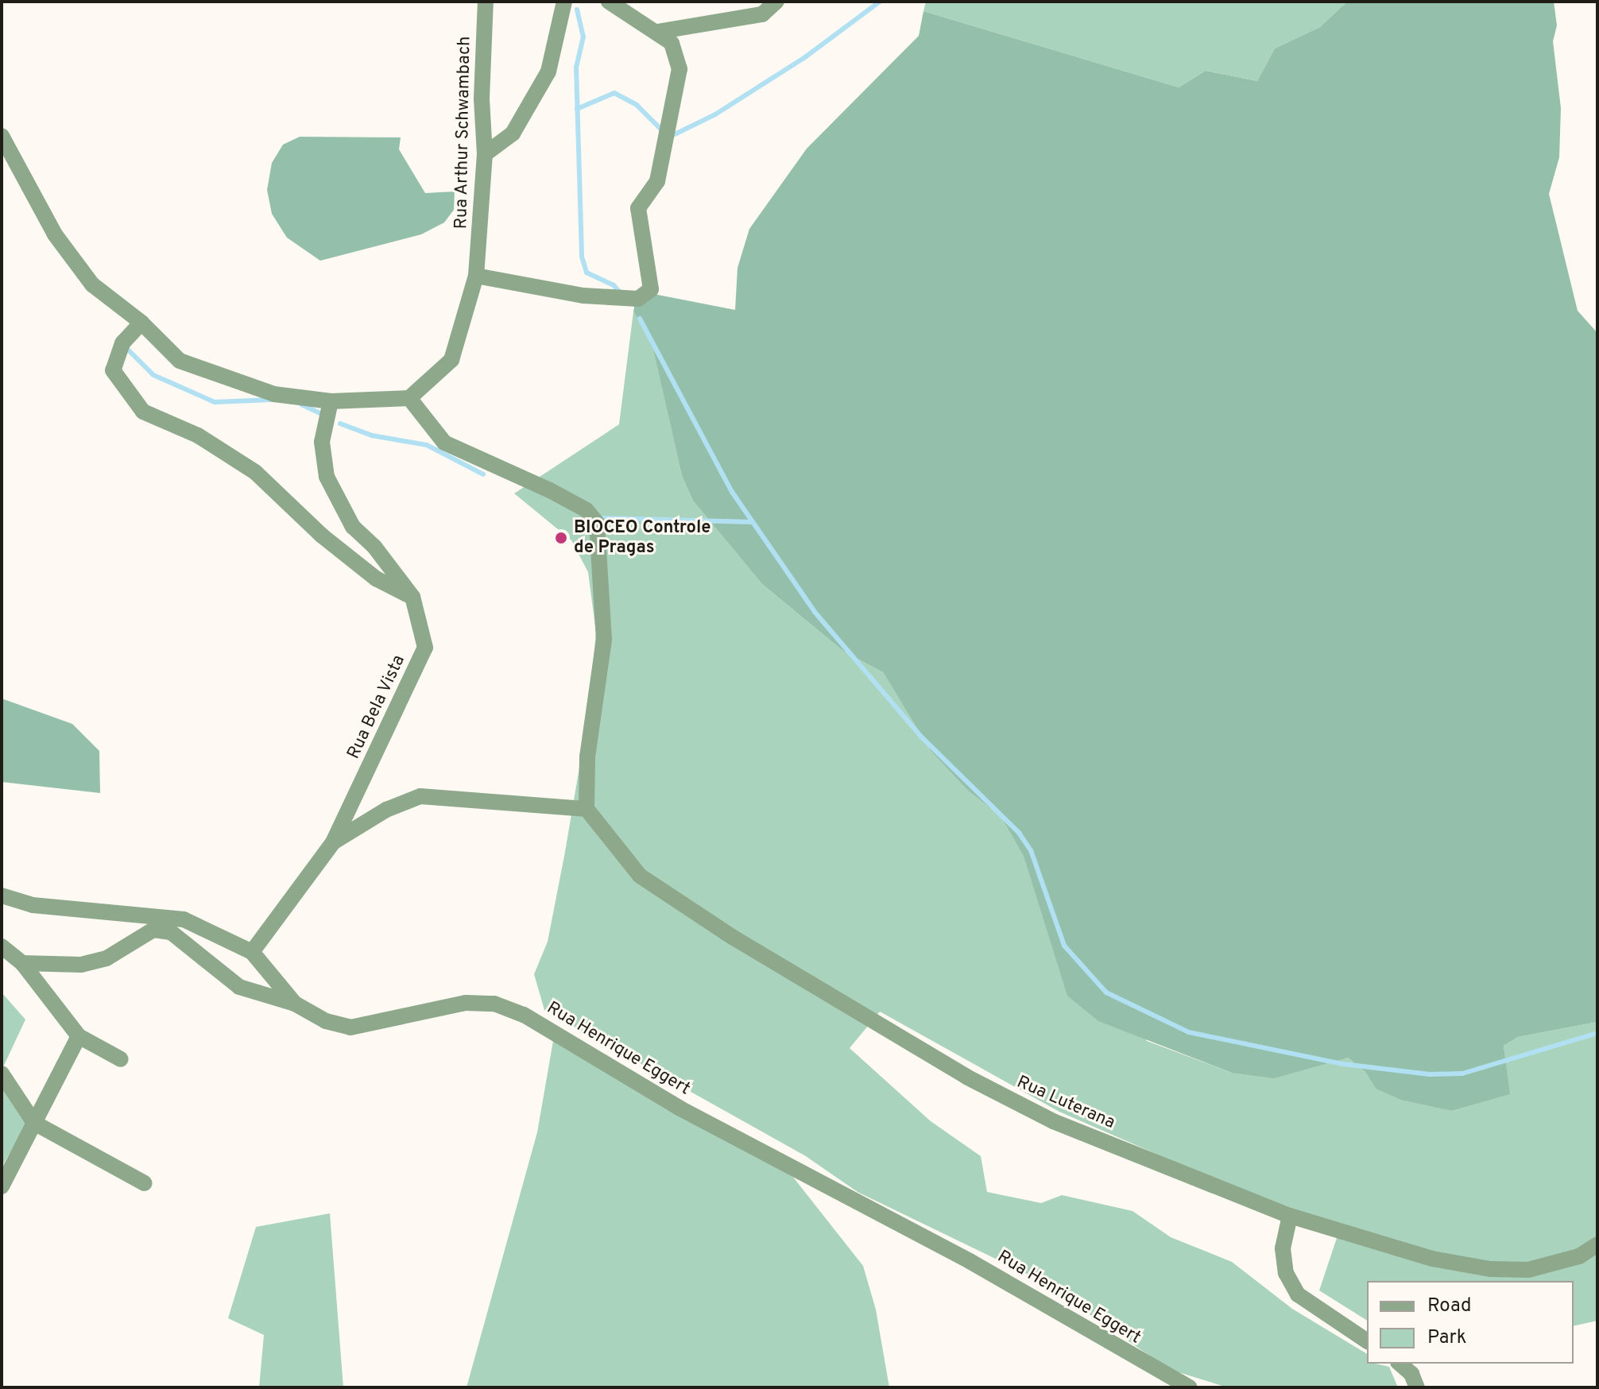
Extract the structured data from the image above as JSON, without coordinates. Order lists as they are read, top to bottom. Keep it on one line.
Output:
{"streets":{"street":["Rua Arthur Schwambach","Rua Bela Vista","Rua Henrique Eggert","Rua Luterana"]},"crossings":[["Rua Bela Vista","Rua Henrique Eggert"]],"places":["BIOCEO Controle de Pragas"],"legend":["Road","Park"]}
